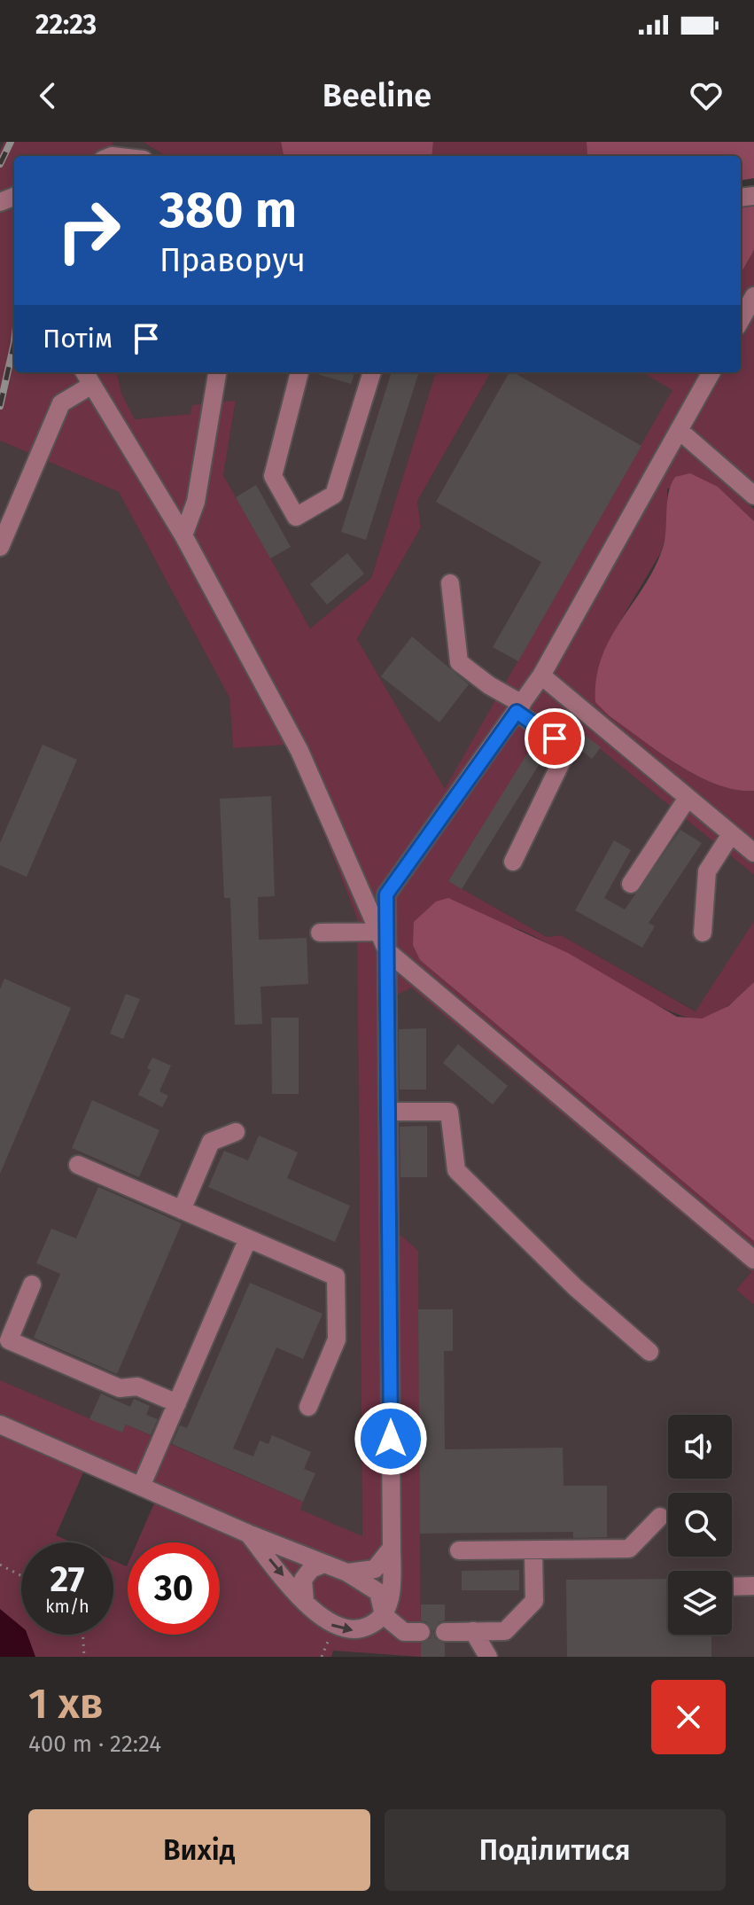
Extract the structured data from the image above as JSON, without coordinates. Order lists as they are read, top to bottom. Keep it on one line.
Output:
{"page":{"status":"22:23","header":"Beeline","turn":["380 m","Праворуч"],"then":"Потім","speed":"27 km/h","limit":"30","heading":["1 хв","400 m · 22:24"],"buttons":["Вихід","Поділитися"]}}
